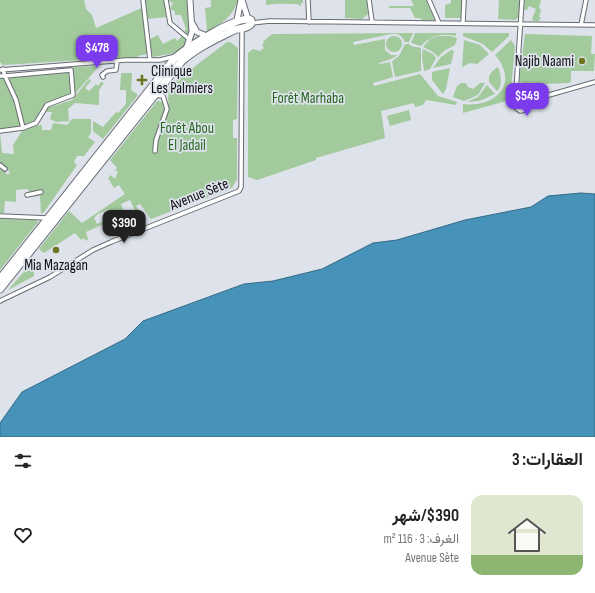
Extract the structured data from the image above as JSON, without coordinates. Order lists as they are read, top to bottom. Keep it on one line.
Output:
{"streets":{"street":["Avenue Sète"]},"parks":["Forêt Marhaba","Forêt Abou El Jadail"],"places":{"other":["Najib Naami","Mia Mazagan"],"health":["Clinique Les Palmiers"]},"page":{"price":["$478","$549","$390"],"heading":"العقارات: 3","list":[{"name":"$390/شهر","note":"الغرف: 3 · 116 m² · Avenue Sète"}]}}
